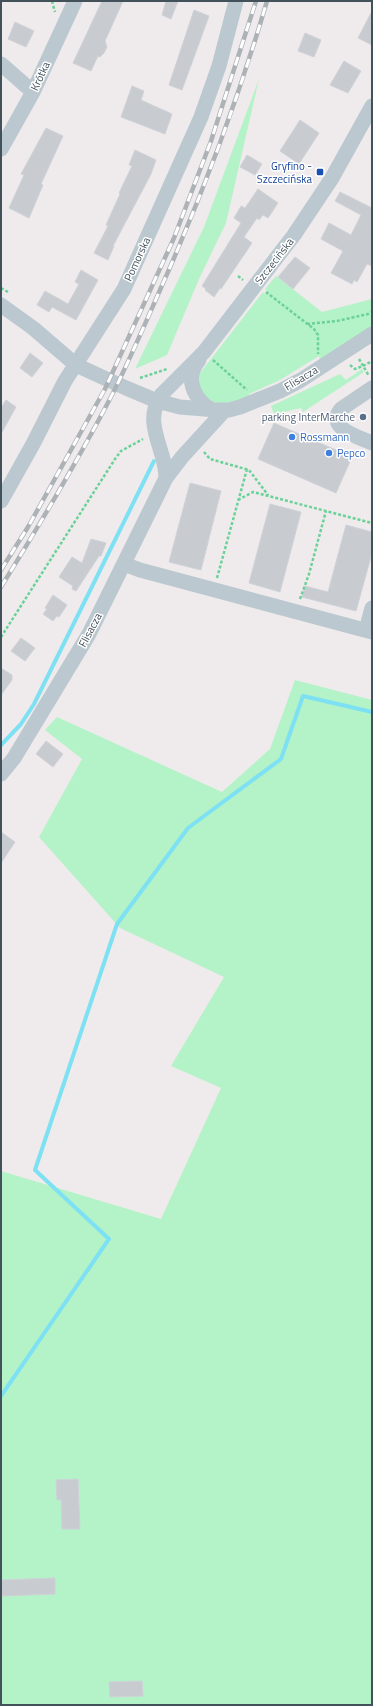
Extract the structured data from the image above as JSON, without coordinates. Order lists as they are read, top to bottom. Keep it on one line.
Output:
{"streets":{"street":["Krótka","Pomorska","Szczecińska","Flisacza"]},"crossings":[["Pomorska","Flisacza"],["Szczecińska","Flisacza"]],"places":{"transit":["Gryfino - Szczecińska"],"other":["parking InterMarche","Rossmann","Pepco"]}}
